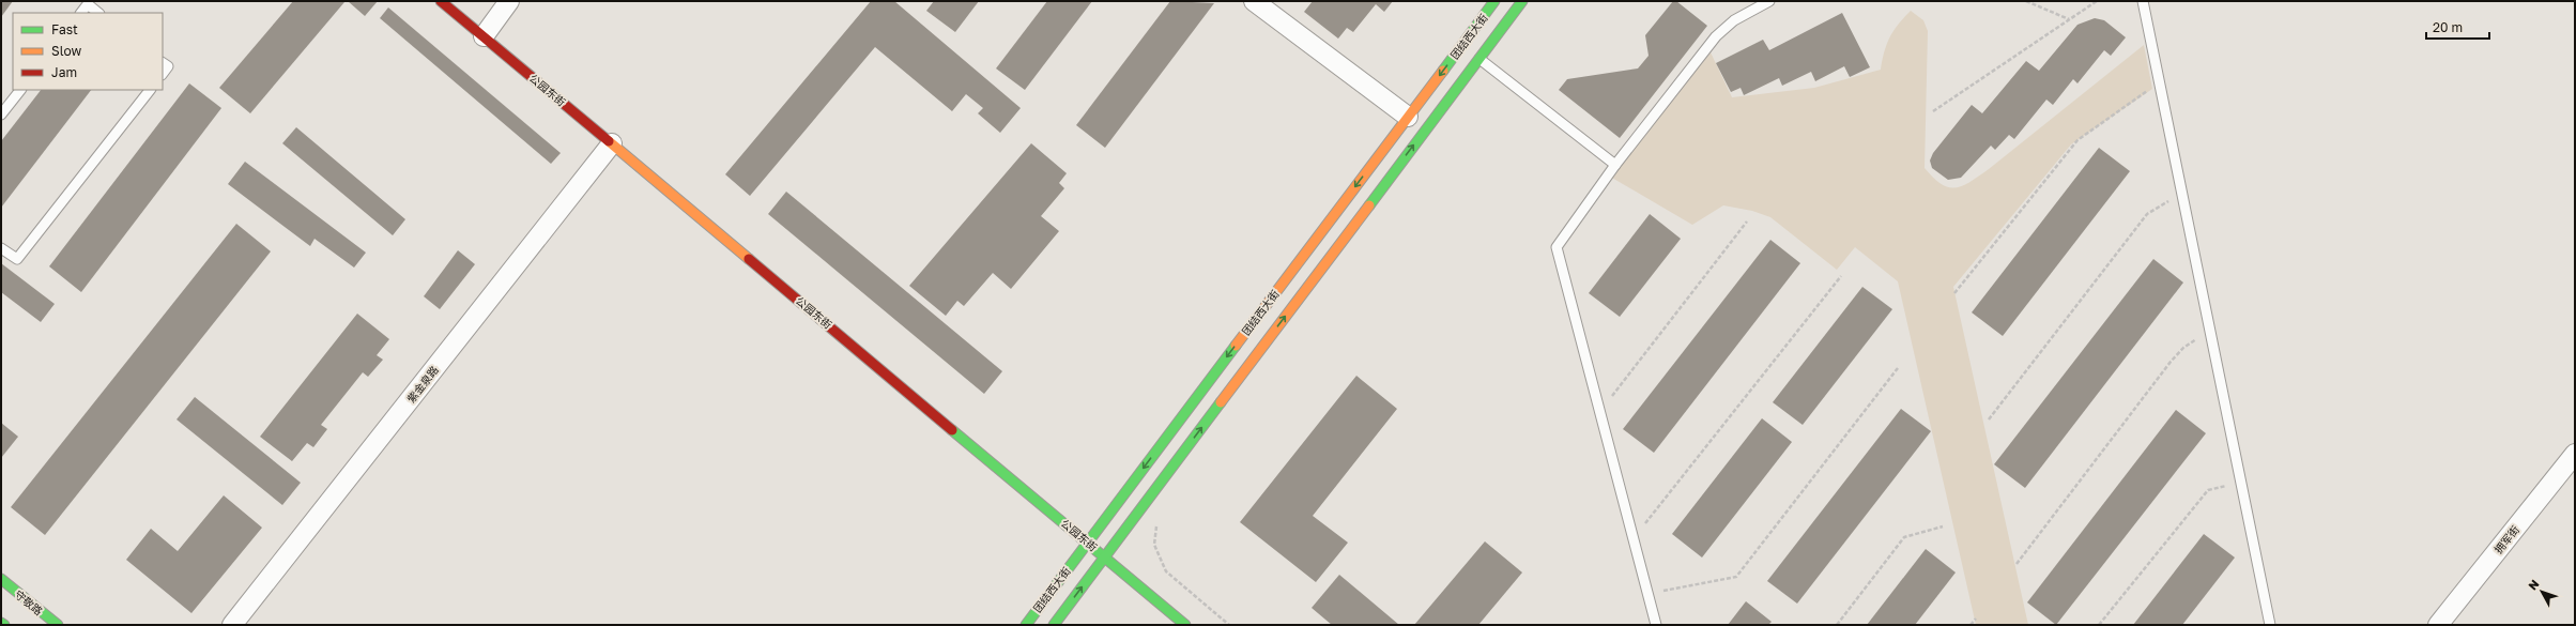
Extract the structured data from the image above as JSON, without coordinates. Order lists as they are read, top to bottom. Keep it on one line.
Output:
{"streets":{"main road":["团结西大街","公园东街","守敬路"],"street":["紫金泉路","拥军街"]},"crossings":[["团结西大街","公园东街"],["公园东街","紫金泉路"]],"legend":["Fast","Slow","Jam"],"scale_bar":"20 m","north":"top left"}
